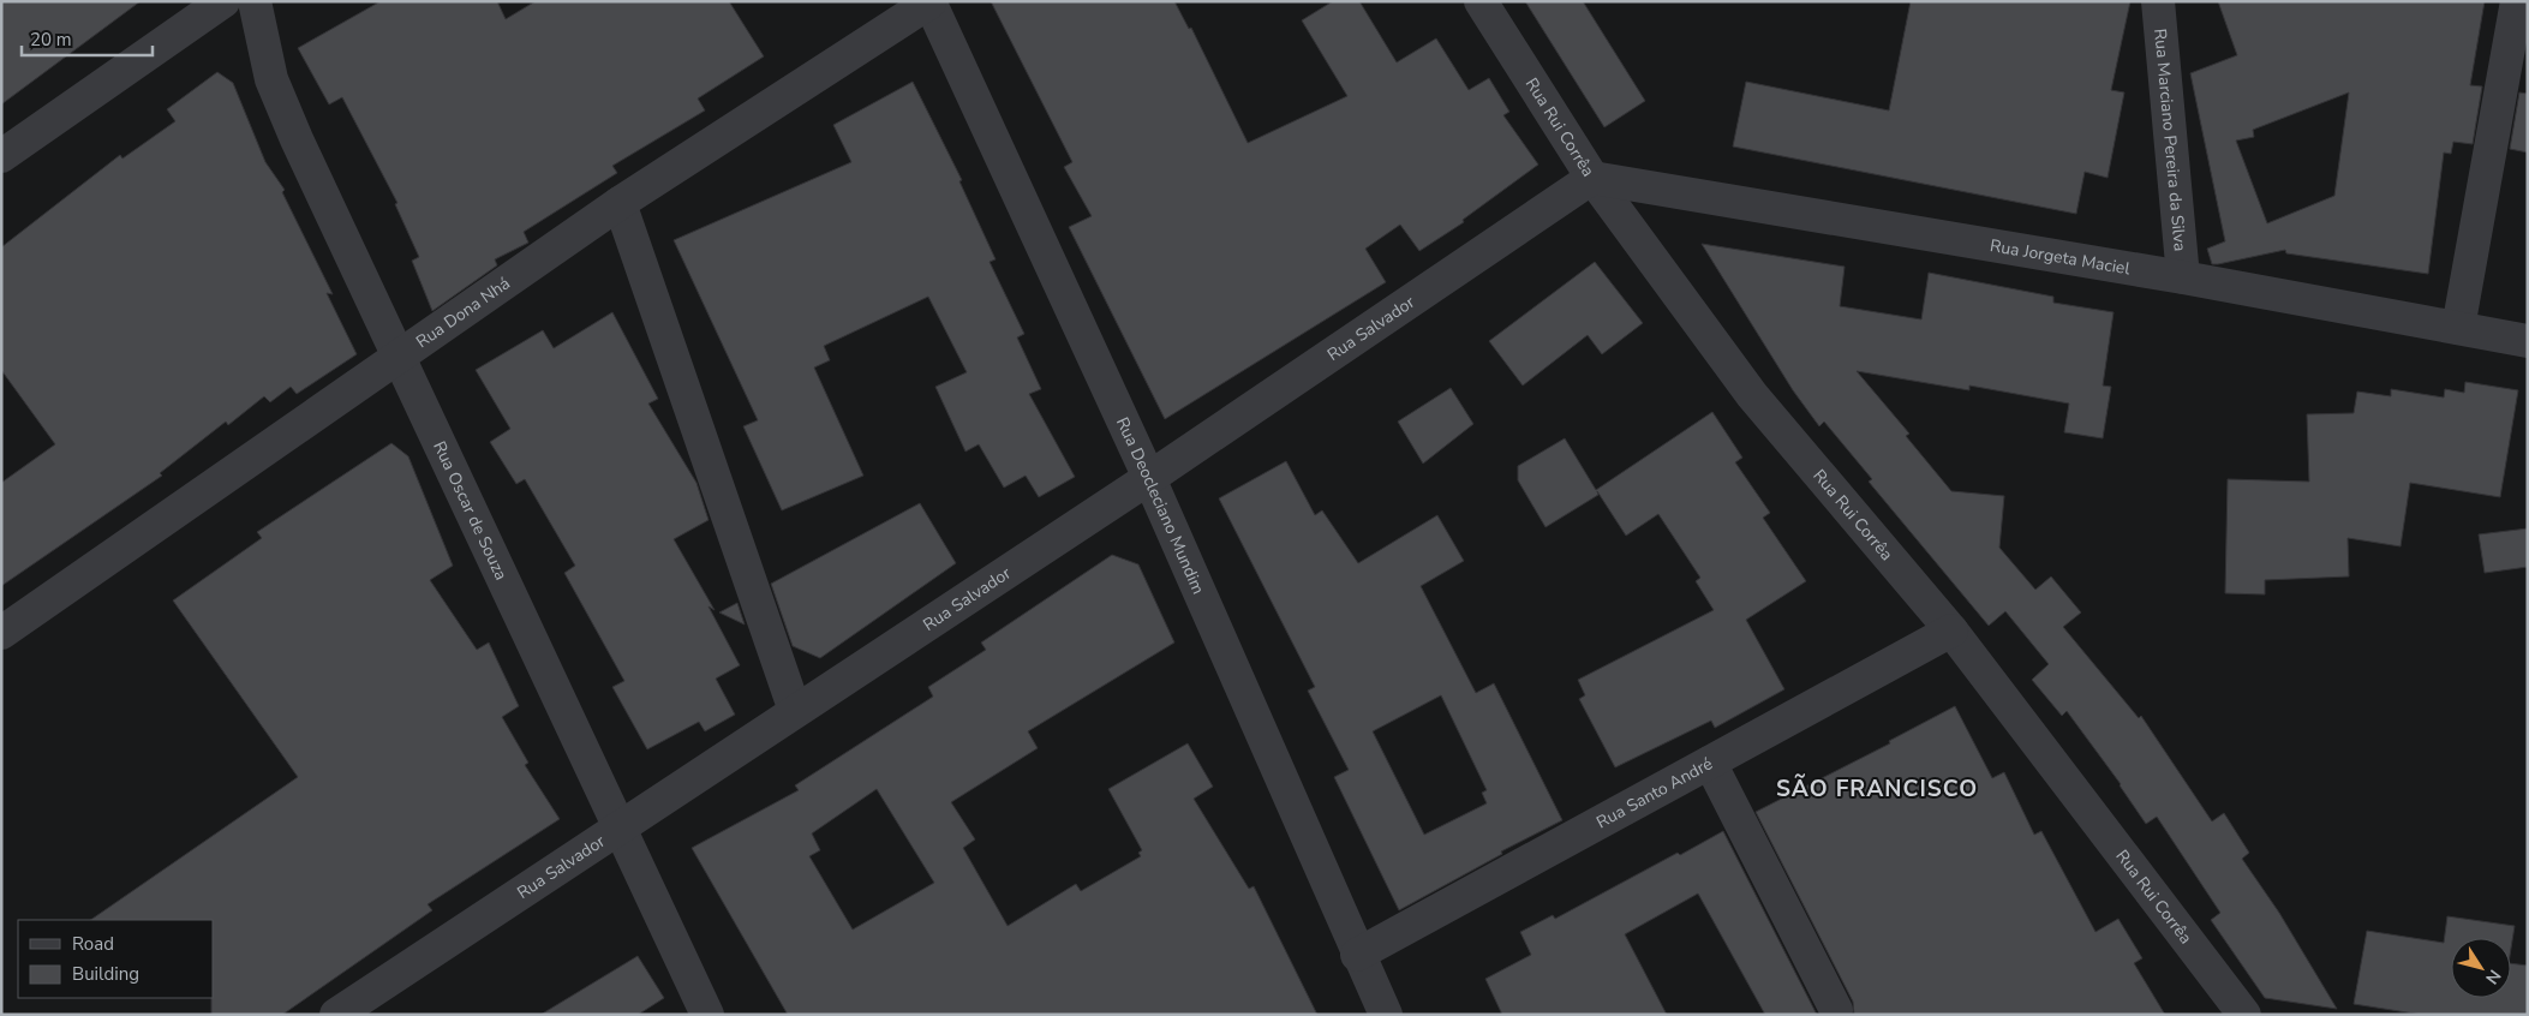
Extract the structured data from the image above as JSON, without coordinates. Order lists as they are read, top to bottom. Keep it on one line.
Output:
{"streets":{"street":["Rua Rui Corrêa","Rua Marciano Pereira da Silva","Rua Jorgeta Maciel","Rua Dona Nhá","Rua Salvador","Rua Deocleciano Mundim","Rua Oscar de Souza","Rua Santo André"]},"crossings":[["Rua Rui Corrêa","Rua Jorgeta Maciel"],["Rua Rui Corrêa","Rua Salvador"],["Rua Rui Corrêa","Rua Santo André"],["Rua Marciano Pereira da Silva","Rua Jorgeta Maciel"],["Rua Jorgeta Maciel","Rua Salvador"],["Rua Dona Nhá","Rua Deocleciano Mundim"],["Rua Dona Nhá","Rua Oscar de Souza"],["Rua Salvador","Rua Deocleciano Mundim"],["Rua Salvador","Rua Oscar de Souza"],["Rua Deocleciano Mundim","Rua Santo André"]],"districts":["SÃO FRANCISCO"],"legend":["Road","Building"],"scale_bar":"20 m","north":"bottom right"}
